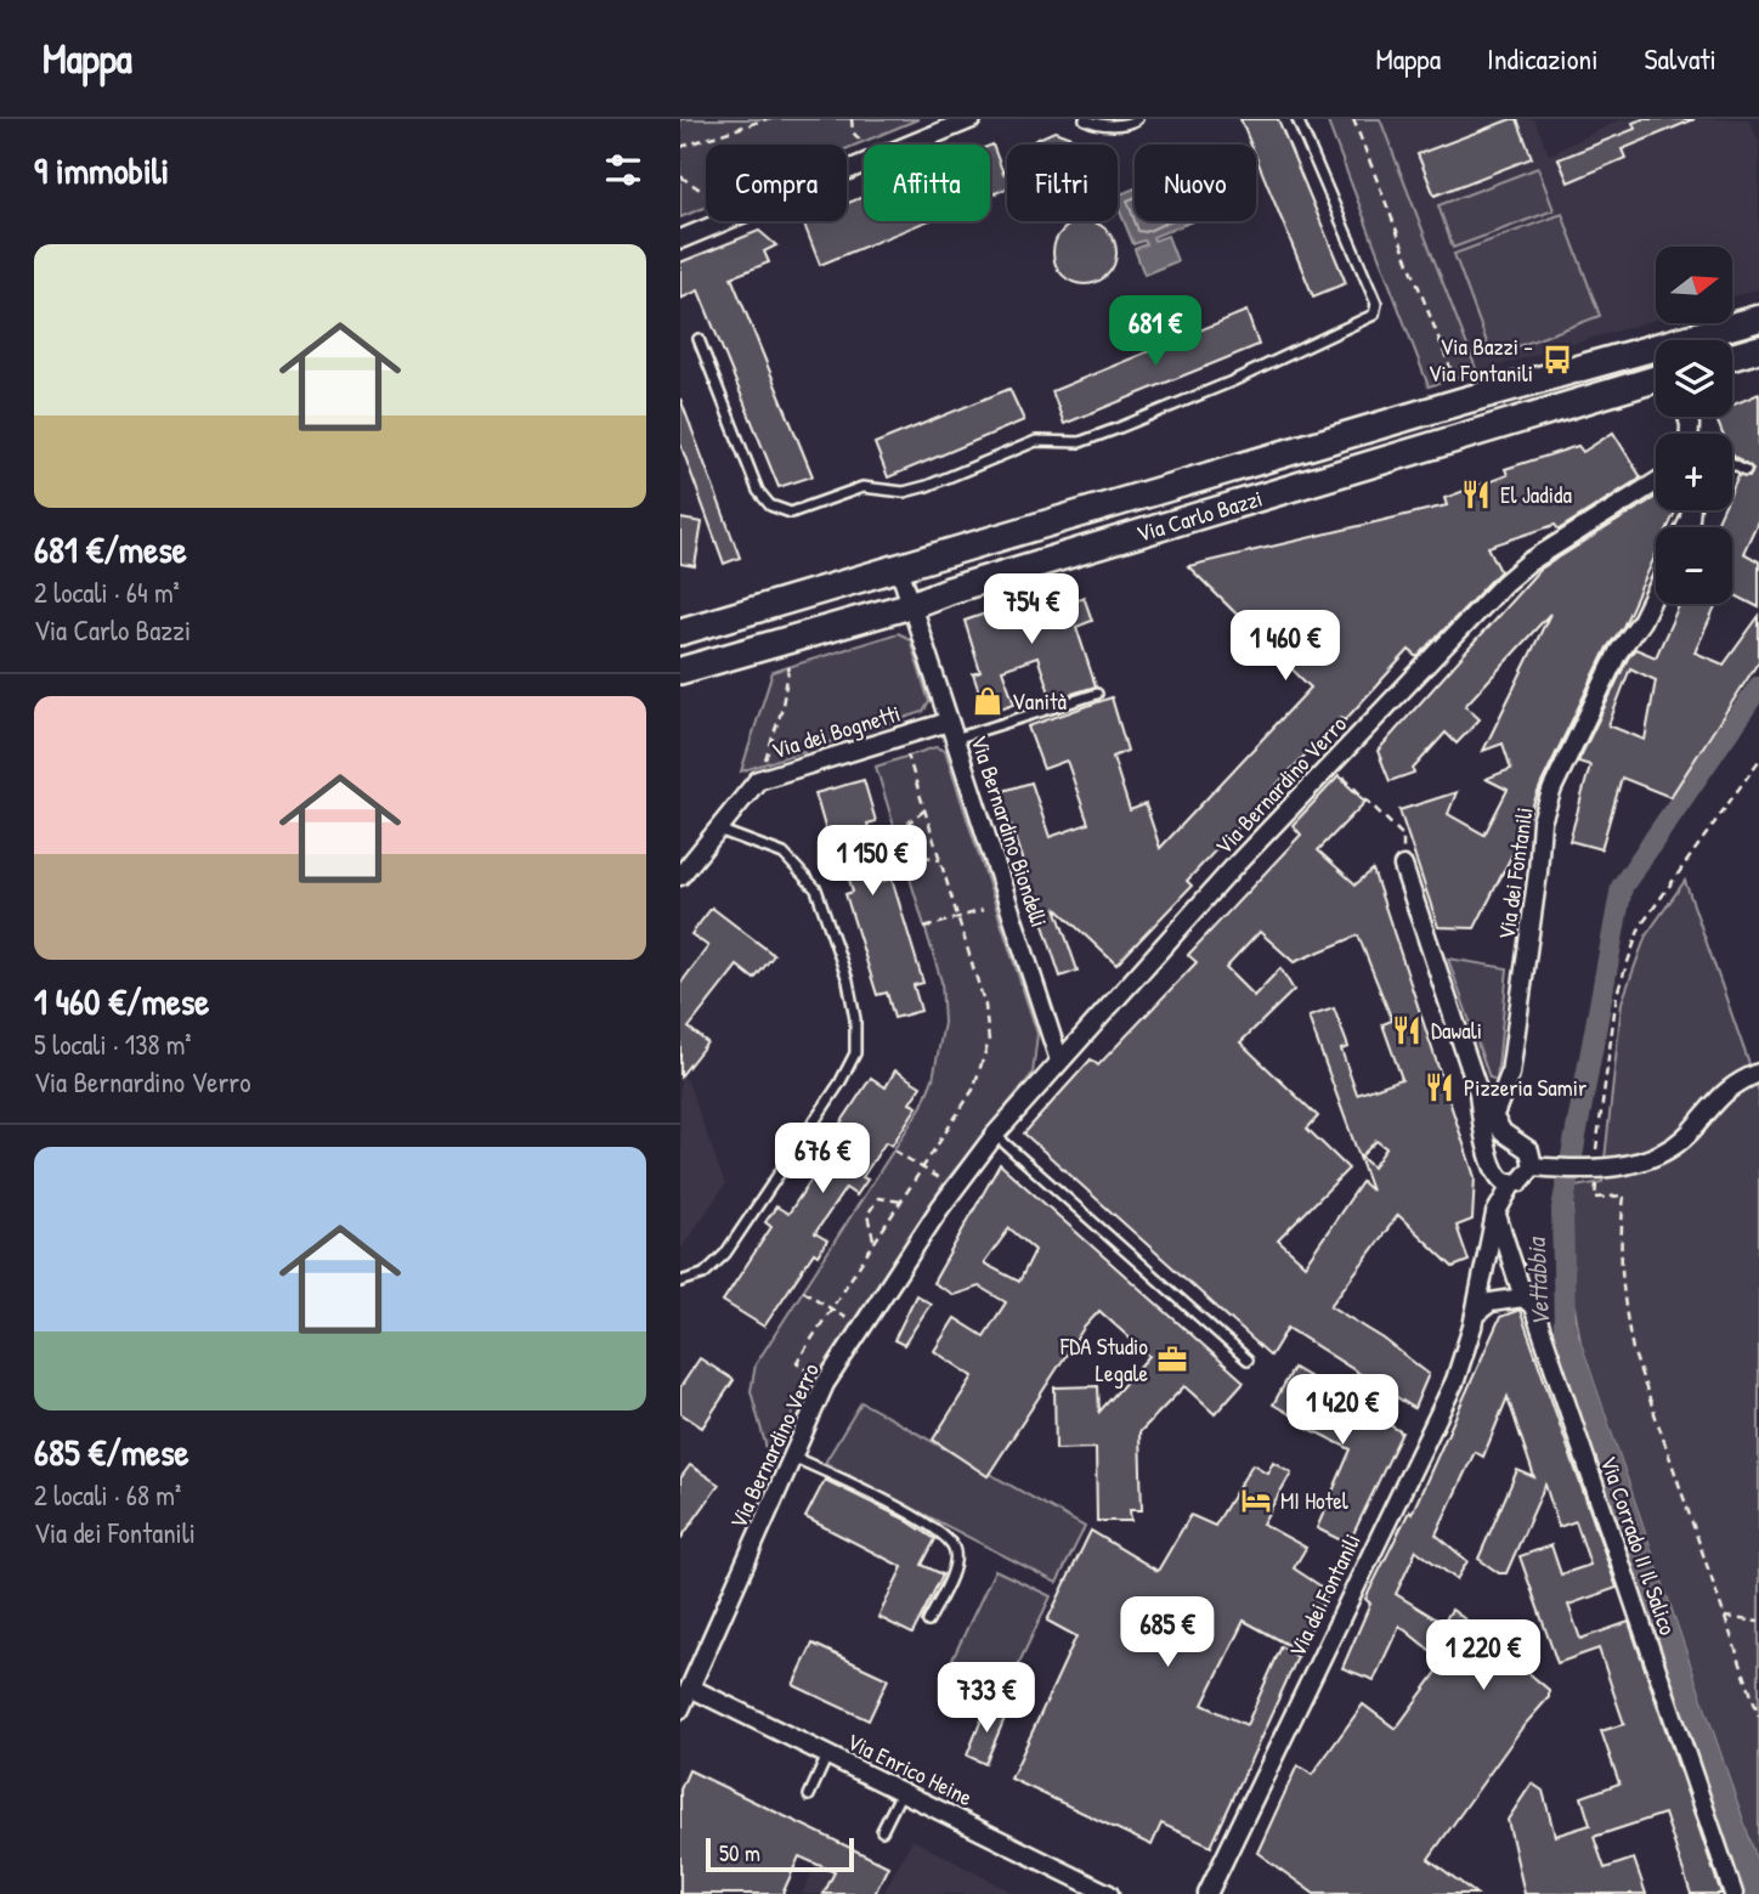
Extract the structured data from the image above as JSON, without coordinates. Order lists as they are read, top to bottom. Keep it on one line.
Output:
{"streets":{"main road":["Via Carlo Bazzi"],"street":["Via dei Bognetti","Via Bernardino Verro","Via Bernardino Biondelli","Via dei Fontanili","Via Corrado II Il Salico","Via Enrico Heine"]},"crossings":[["Via Carlo Bazzi","Via Bernardino Biondelli"],["Via dei Bognetti","Via Bernardino Biondelli"],["Via Bernardino Verro","Via Bernardino Biondelli"],["Via Bernardino Verro","Via Enrico Heine"],["Via dei Fontanili","Via Corrado II Il Salico"]],"water":["Vettabbia"],"places":{"bus stop":["Via Bazzi - Via Fontanili"],"restaurant":["El Jadida","Dawali","Pizzeria Samir"],"shop":["Vanità"],"office":["FDA Studio Legale"],"hotel":["MI Hotel"]},"scale_bar":"50 m","north":"right","page":{"header":"Mappa","nav":["Mappa","Indicazioni","Salvati"],"heading":"9 immobili","chip":["Compra","Affitta","Filtri","Nuovo"],"list":[{"name":"681 €/mese","note":"2 locali · 64 m² · Via Carlo Bazzi"},{"name":"1 460 €/mese","note":"5 locali · 138 m² · Via Bernardino Verro"},{"name":"685 €/mese","note":"2 locali · 68 m² · Via dei Fontanili"}],"map_buttons":["+","−"],"price":["681 €","754 €","1 460 €","1 150 €","676 €","1 420 €","685 €","1 220 €","733 €"],"scale":"50 m"}}
